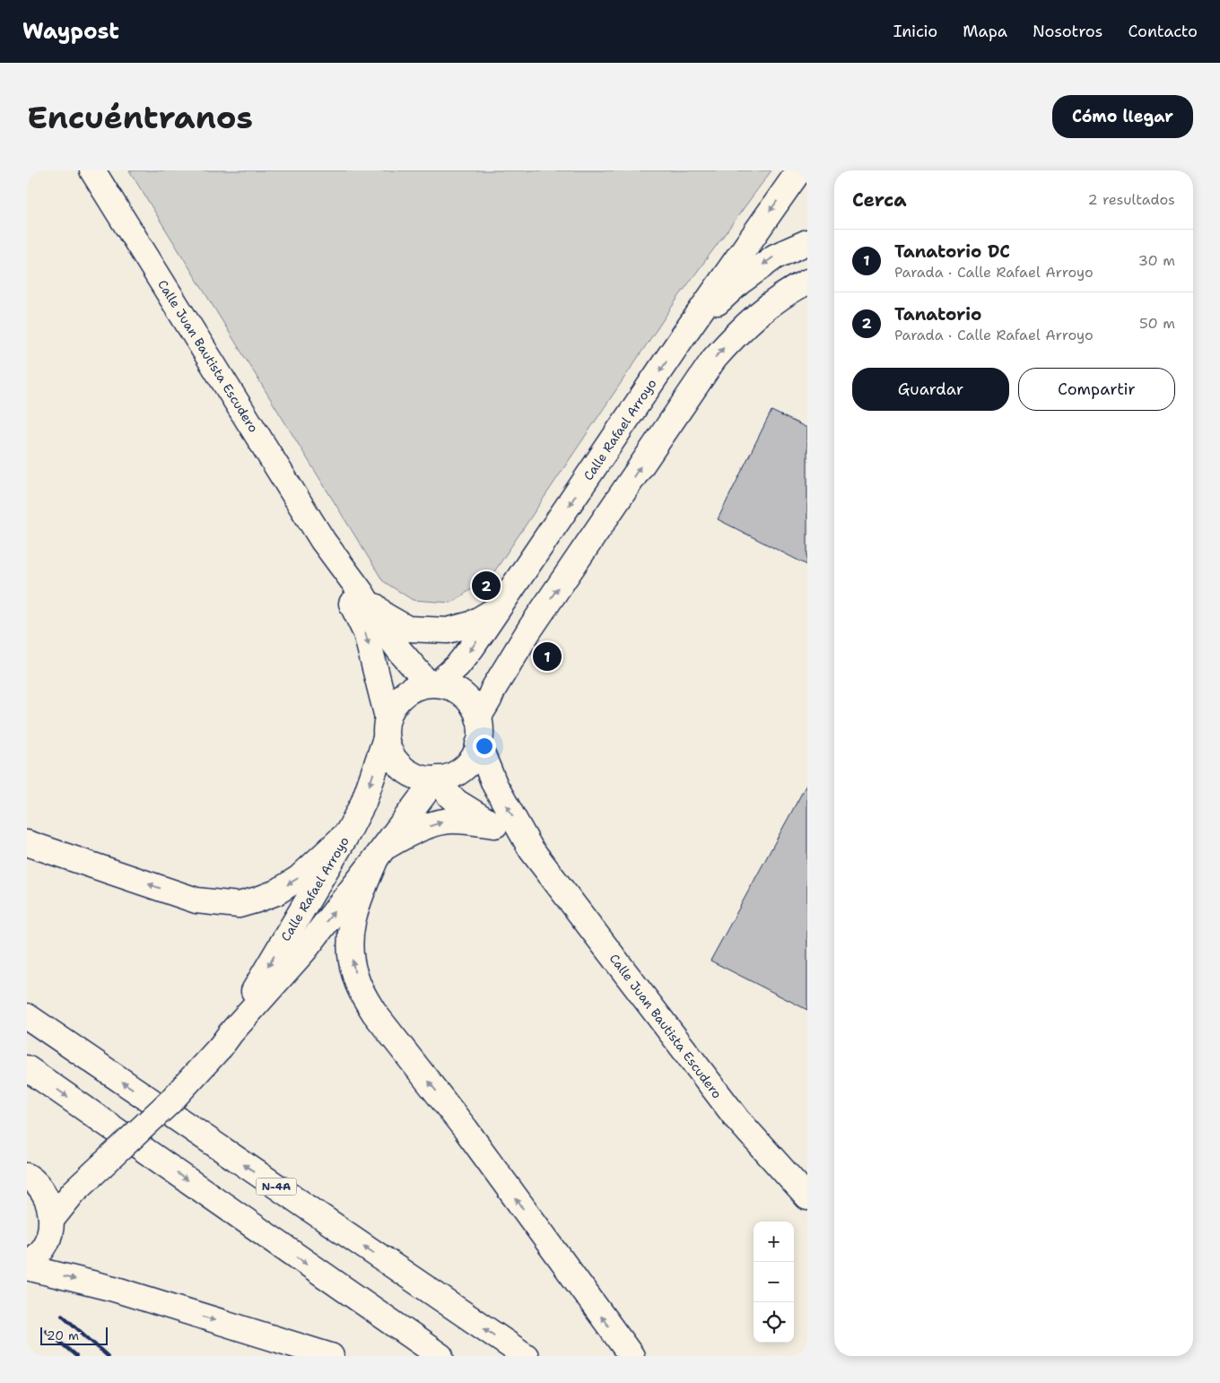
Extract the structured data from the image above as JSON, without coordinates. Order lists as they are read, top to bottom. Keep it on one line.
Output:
{"streets":{"street":["Calle Juan Bautista Escudero","Calle Rafael Arroyo","N-4A"]},"crossings":[["Calle Juan Bautista Escudero","Calle Rafael Arroyo"]],"scale_bar":"20 m","page":{"header":"Waypost","nav":["Inicio","Mapa","Nosotros","Contacto"],"buttons":["Cómo llegar",["Guardar","Compartir"]],"title":"Encuéntranos","heading":["Cerca","2 resultados"],"list":[{"mark":"1","name":"Tanatorio DC","note":"Parada · Calle Rafael Arroyo","value":"30 m"},{"mark":"2","name":"Tanatorio","note":"Parada · Calle Rafael Arroyo","value":"50 m"}],"pins":["2","1"],"map_buttons":["+","−"],"scale":"20 m"}}
